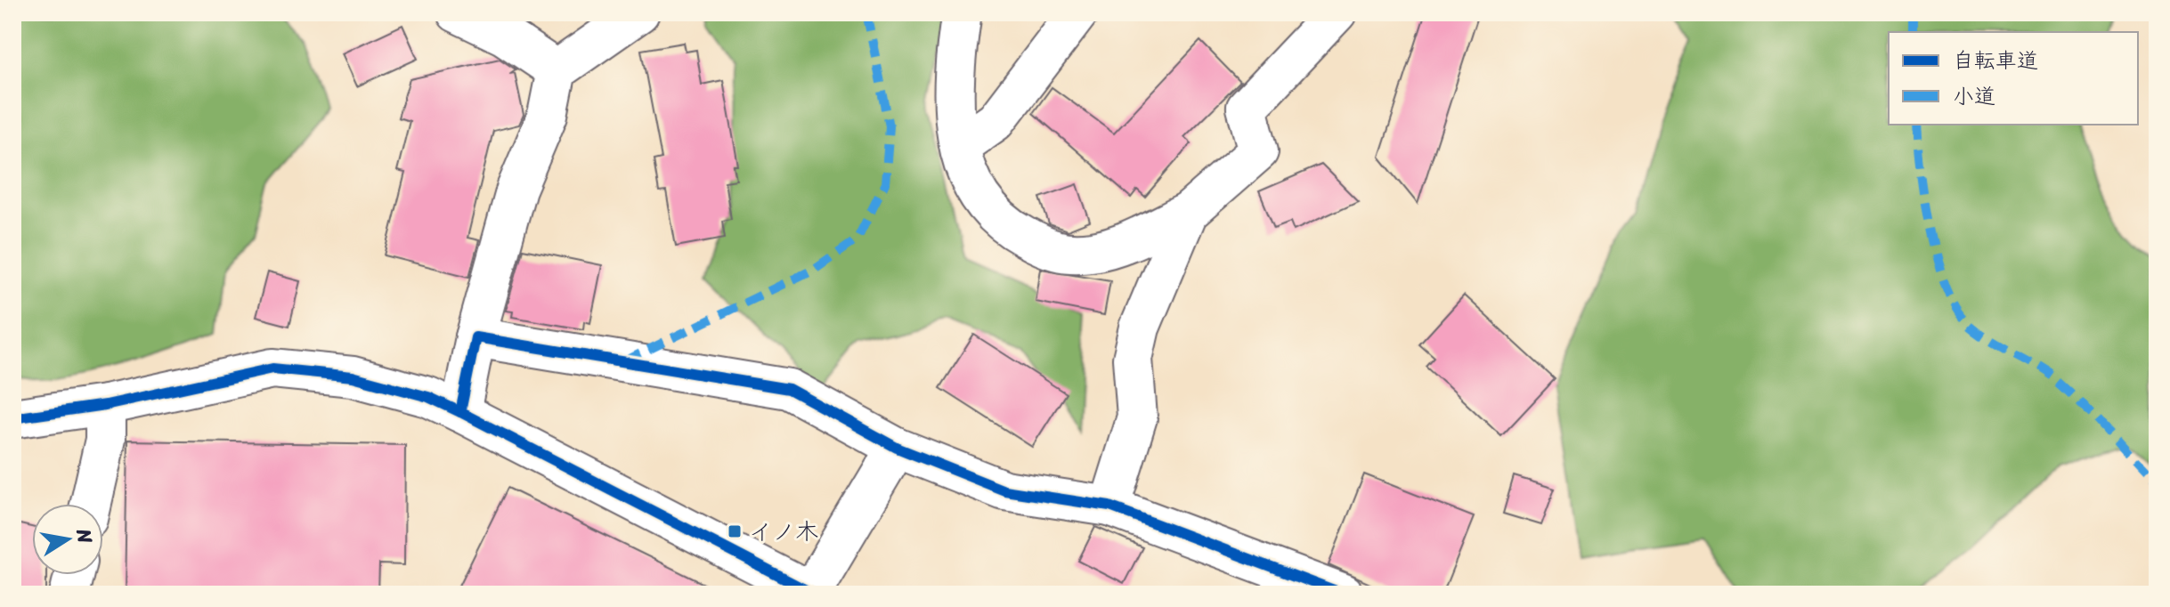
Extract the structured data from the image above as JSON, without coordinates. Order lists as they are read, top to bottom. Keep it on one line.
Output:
{"places":{"transit":["イノ木"]},"legend":["自転車道","小道"],"north":"right"}
